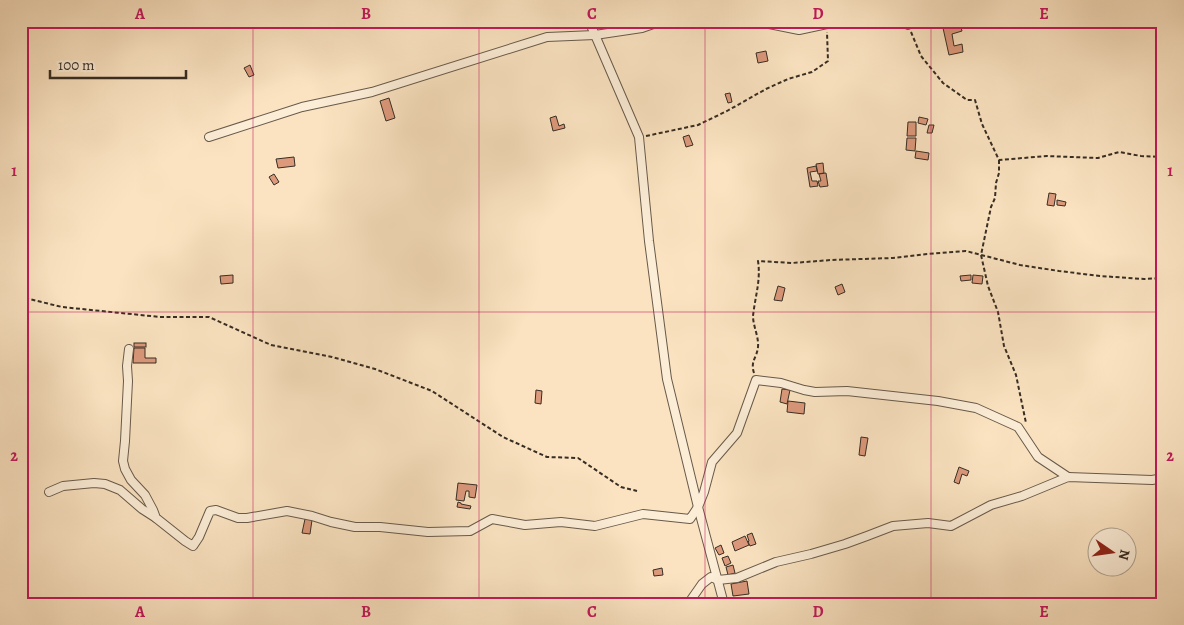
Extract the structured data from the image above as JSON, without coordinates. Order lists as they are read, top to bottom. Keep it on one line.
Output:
{"scale_bar":"100 m","north":"right","grid":{"columns":["A","B","C","D","E"],"rows":["1","2"]}}
